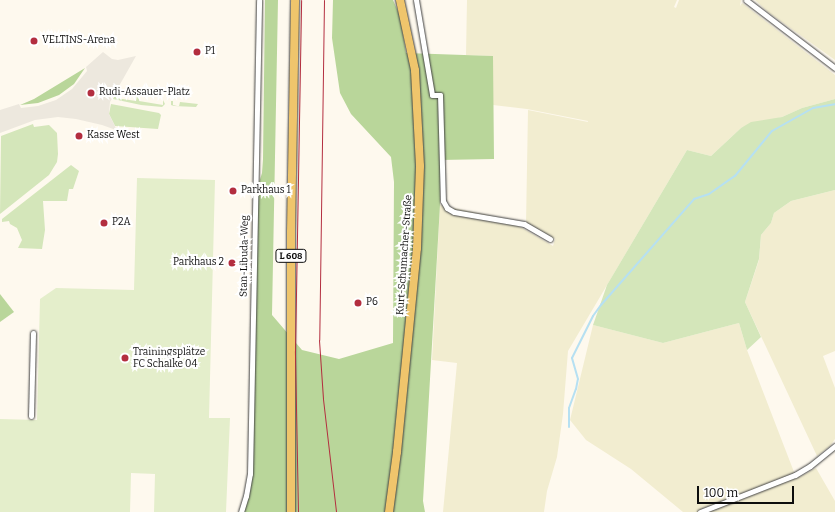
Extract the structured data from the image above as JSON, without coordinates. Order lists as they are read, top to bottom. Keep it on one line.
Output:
{"streets":{"main road":["Kurt-Schumacher-Straße","L 608"],"street":["Stan-Libuda-Weg"]},"places":["VELTINS-Arena","P1","Rudi-Assauer-Platz","Kasse West","Parkhaus 1","P2A","Parkhaus 2","P6","Trainingsplätze FC Schalke 04"],"scale_bar":"100 m"}
